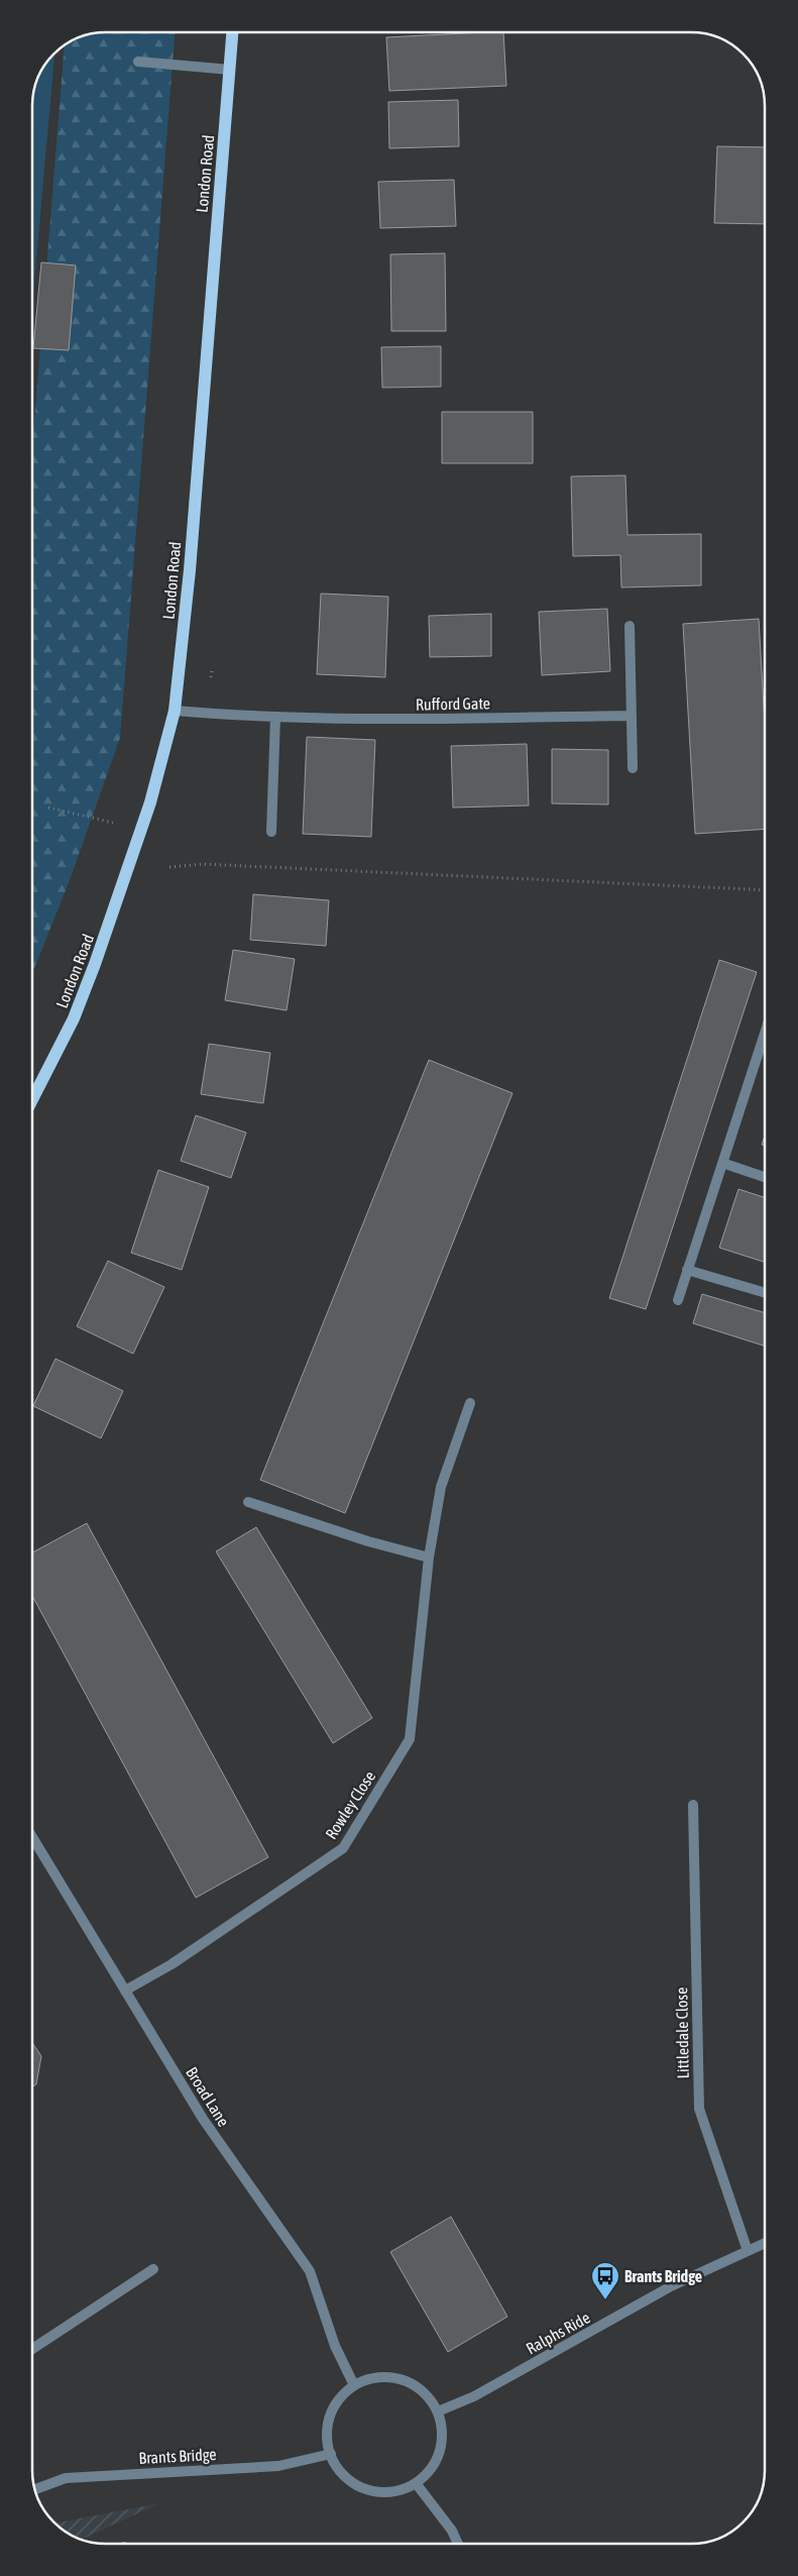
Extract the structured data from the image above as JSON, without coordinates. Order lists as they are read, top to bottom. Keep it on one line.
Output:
{"streets":{"main road":["London Road"],"street":["Rufford Gate","Rowley Close","Littledale Close","Broad Lane","Ralphs Ride","Brants Bridge"]},"crossings":[["London Road","Rufford Gate"],["Rowley Close","Broad Lane"],["Littledale Close","Ralphs Ride"],["Broad Lane","Ralphs Ride"],["Broad Lane","Brants Bridge"],["Ralphs Ride","Brants Bridge"]],"places":{"bus stop":["Brants Bridge"]}}
